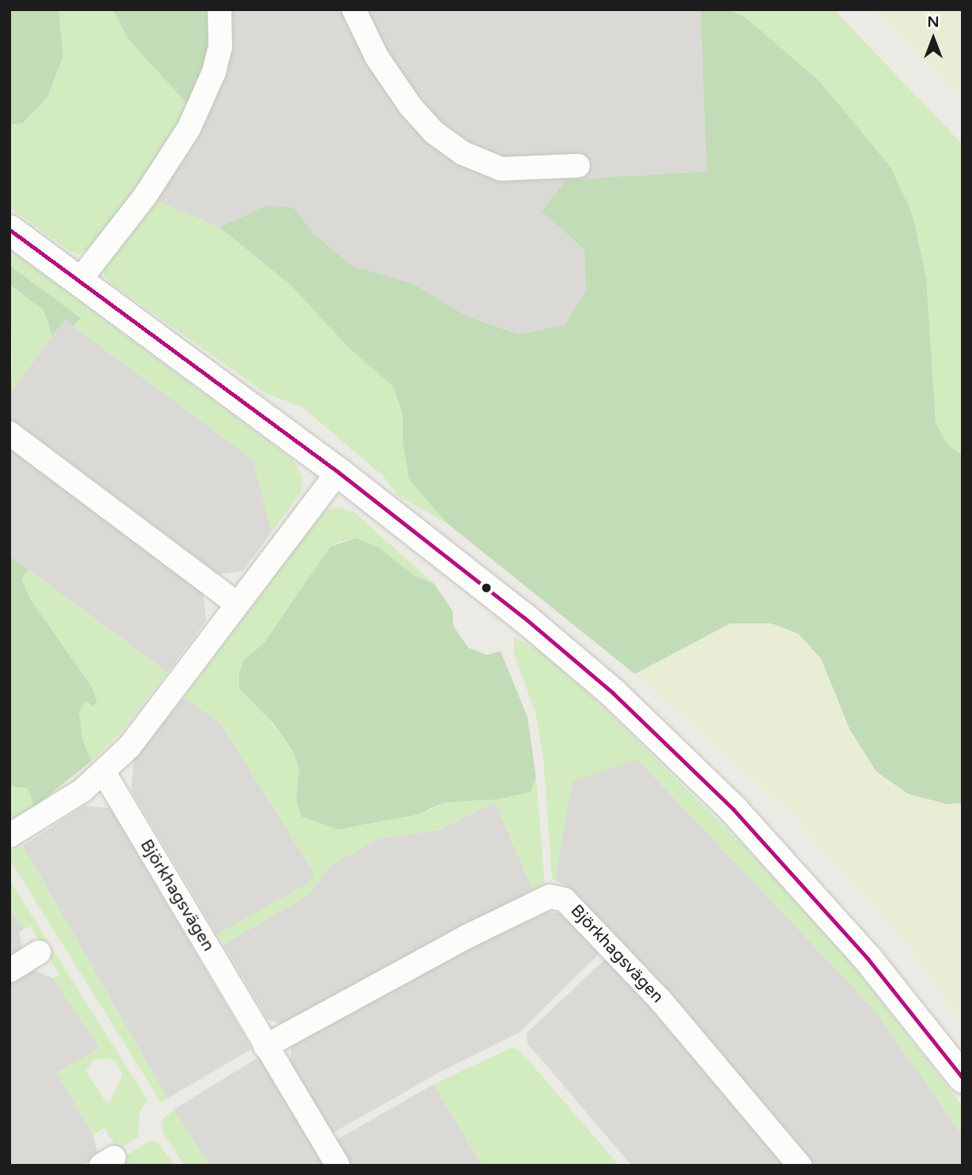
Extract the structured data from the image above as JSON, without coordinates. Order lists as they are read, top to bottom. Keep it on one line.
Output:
{"streets":{"street":["Björkhagsvägen"]},"north":"top"}
